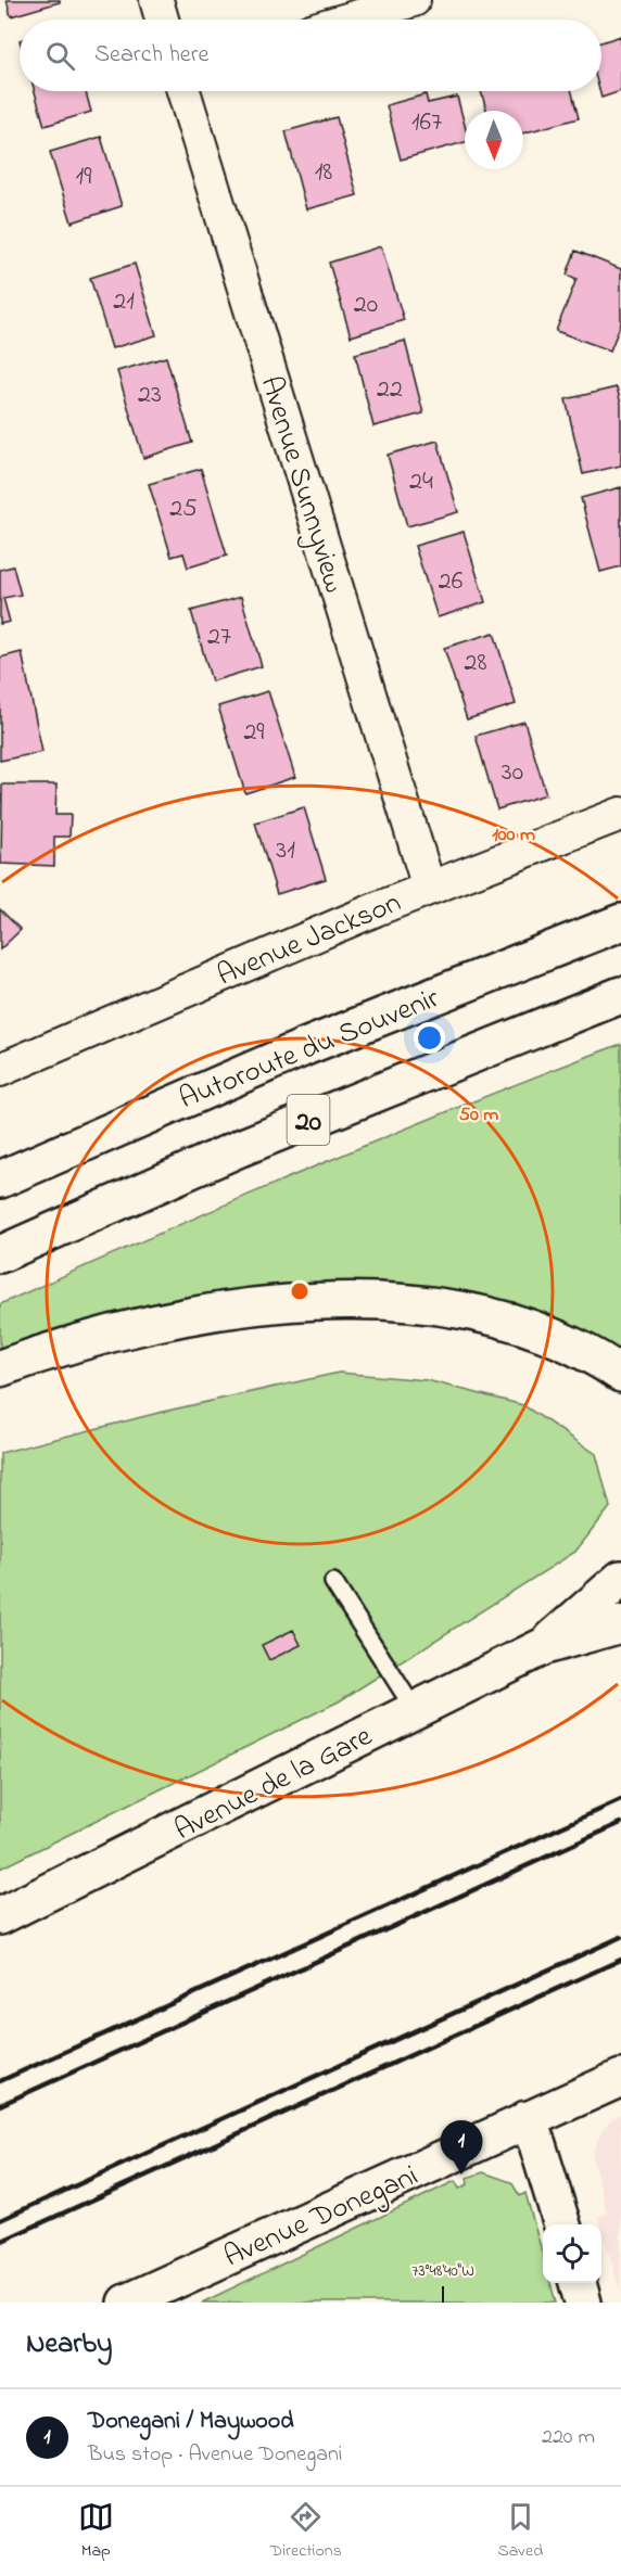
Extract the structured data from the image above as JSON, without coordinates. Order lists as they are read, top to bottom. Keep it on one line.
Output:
{"streets":{"main road":["Autoroute du Souvenir","20","Avenue de la Gare","Avenue Donegani"],"street":["Avenue Sunnyview","Avenue Jackson"]},"crossings":[["Avenue Sunnyview","Avenue Jackson"]],"house_numbers":["167","18","19","21","20","22","23","24","25","26","27","28","29","30","31"],"north":"bottom","page":{"search":"Search here","pins":"1","heading":"Nearby","list":[{"mark":"1","name":"Donegani / Maywood","note":"Bus stop · Avenue Donegani","value":"220 m"}],"nav":["Map","Directions","Saved"]},"coordinates":["73°48'40\"W"],"rings":["100 m","50 m"]}
